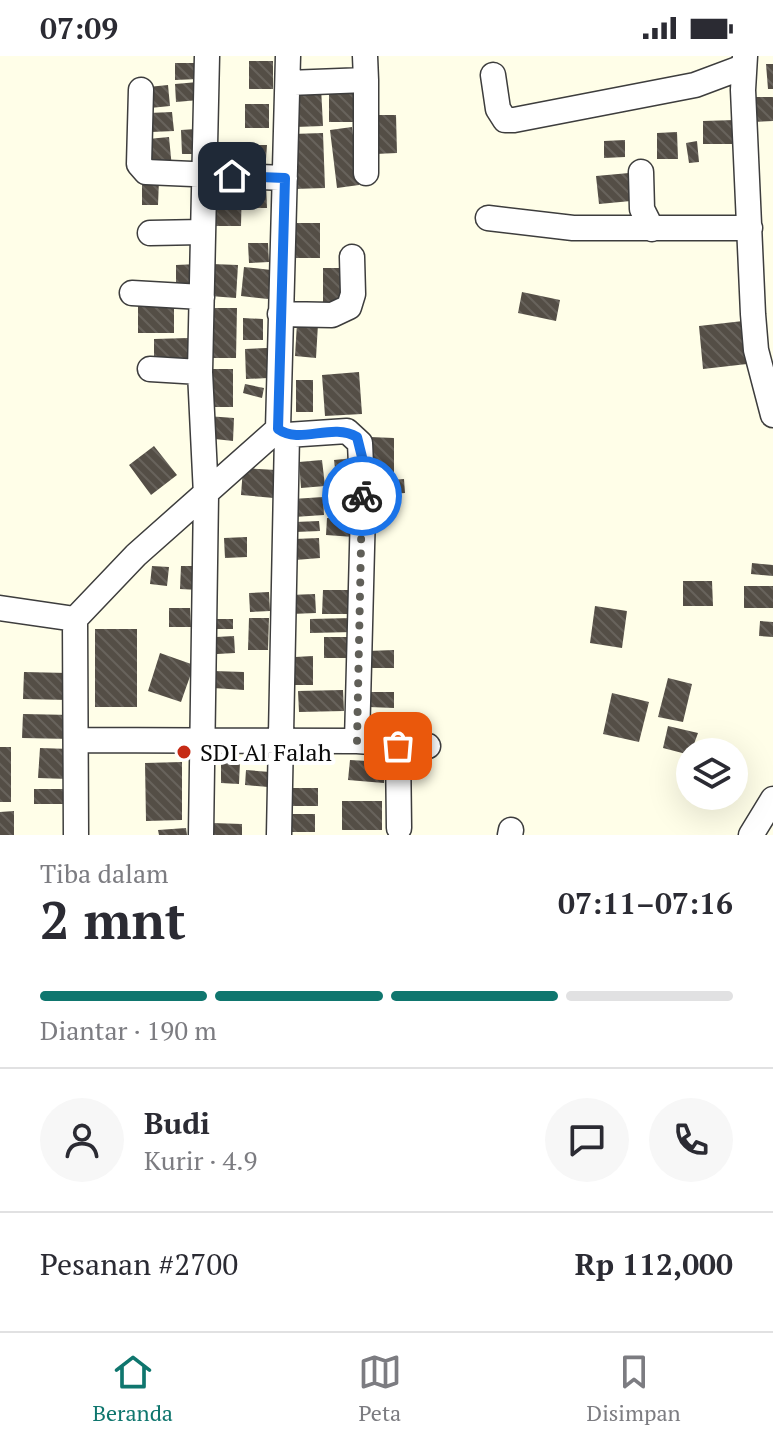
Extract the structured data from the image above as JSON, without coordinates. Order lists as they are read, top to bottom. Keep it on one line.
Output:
{"places":["SDI Al Falah"],"page":{"status":"07:09","heading":["2 mnt","Tiba dalam","07:11–07:16"],"panel":["Budi","Kurir · 4.9","Pesanan #2700","Rp 112,000"],"bar":"Diantar · 190 m","tabs":["Beranda","Peta","Disimpan"]}}
